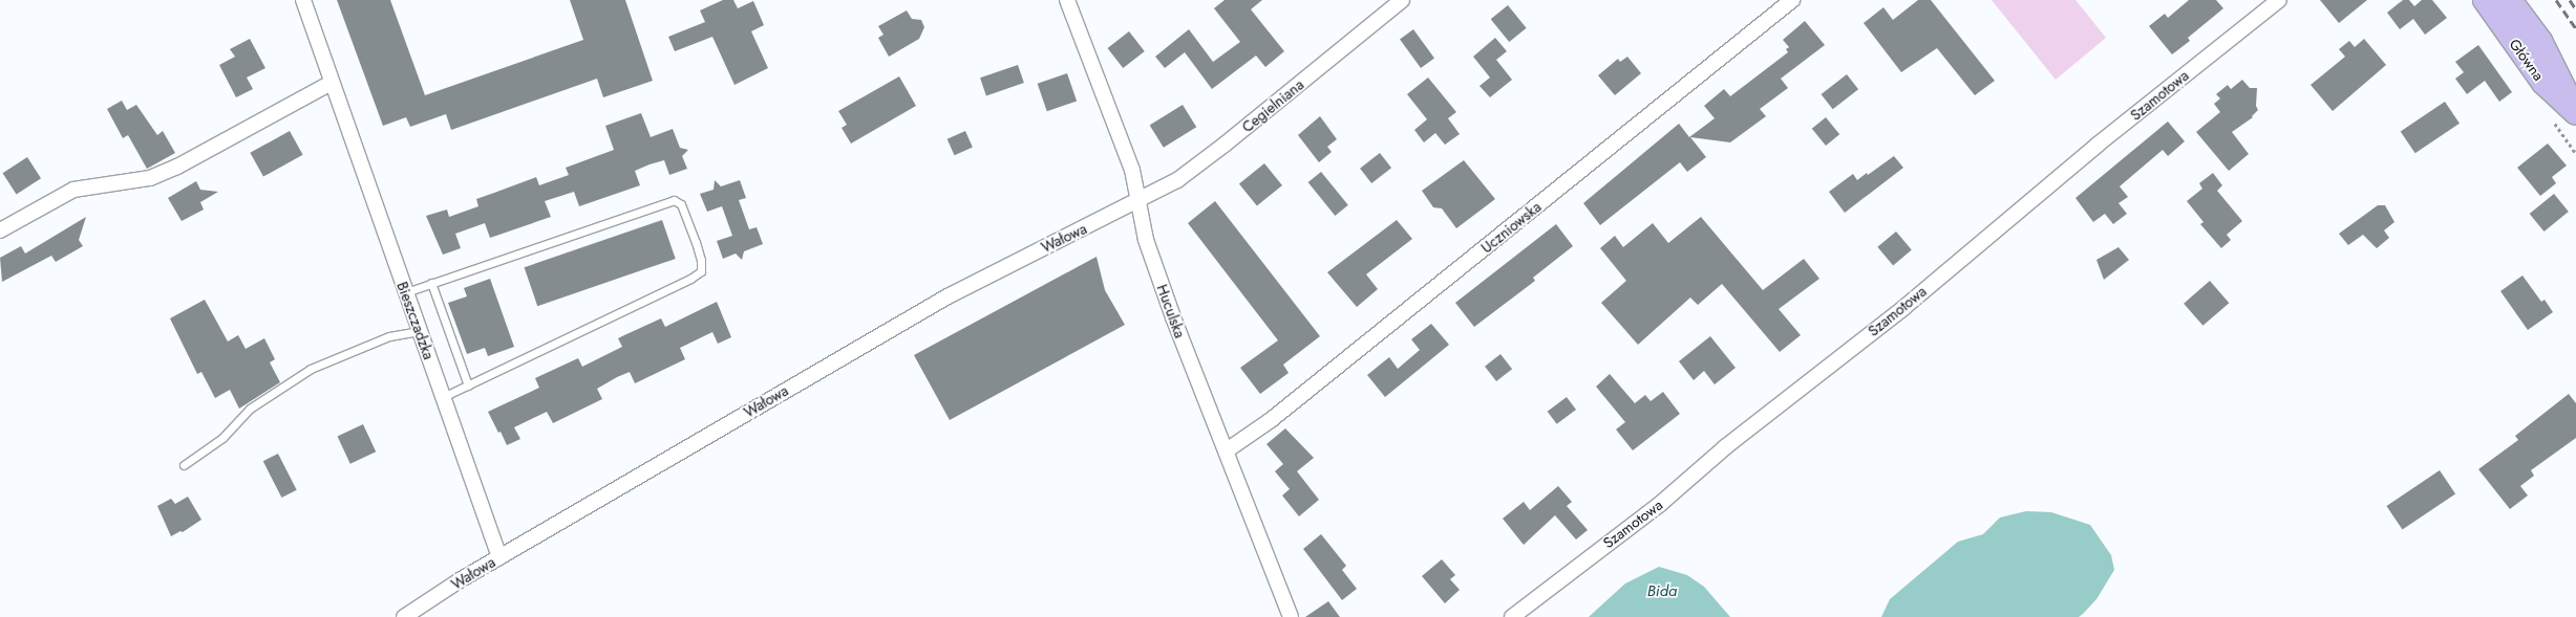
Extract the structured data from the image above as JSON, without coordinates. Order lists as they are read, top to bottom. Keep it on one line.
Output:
{"streets":{"main road":["Główna"],"street":["Szamotowa","Cegielniana","Uczniowska","Wałowa","Huculska","Bieszczadzka"]},"crossings":[["Cegielniana","Wałowa"],["Cegielniana","Huculska"],["Uczniowska","Huculska"],["Wałowa","Huculska"],["Wałowa","Bieszczadzka"]],"water":["Bida"]}
